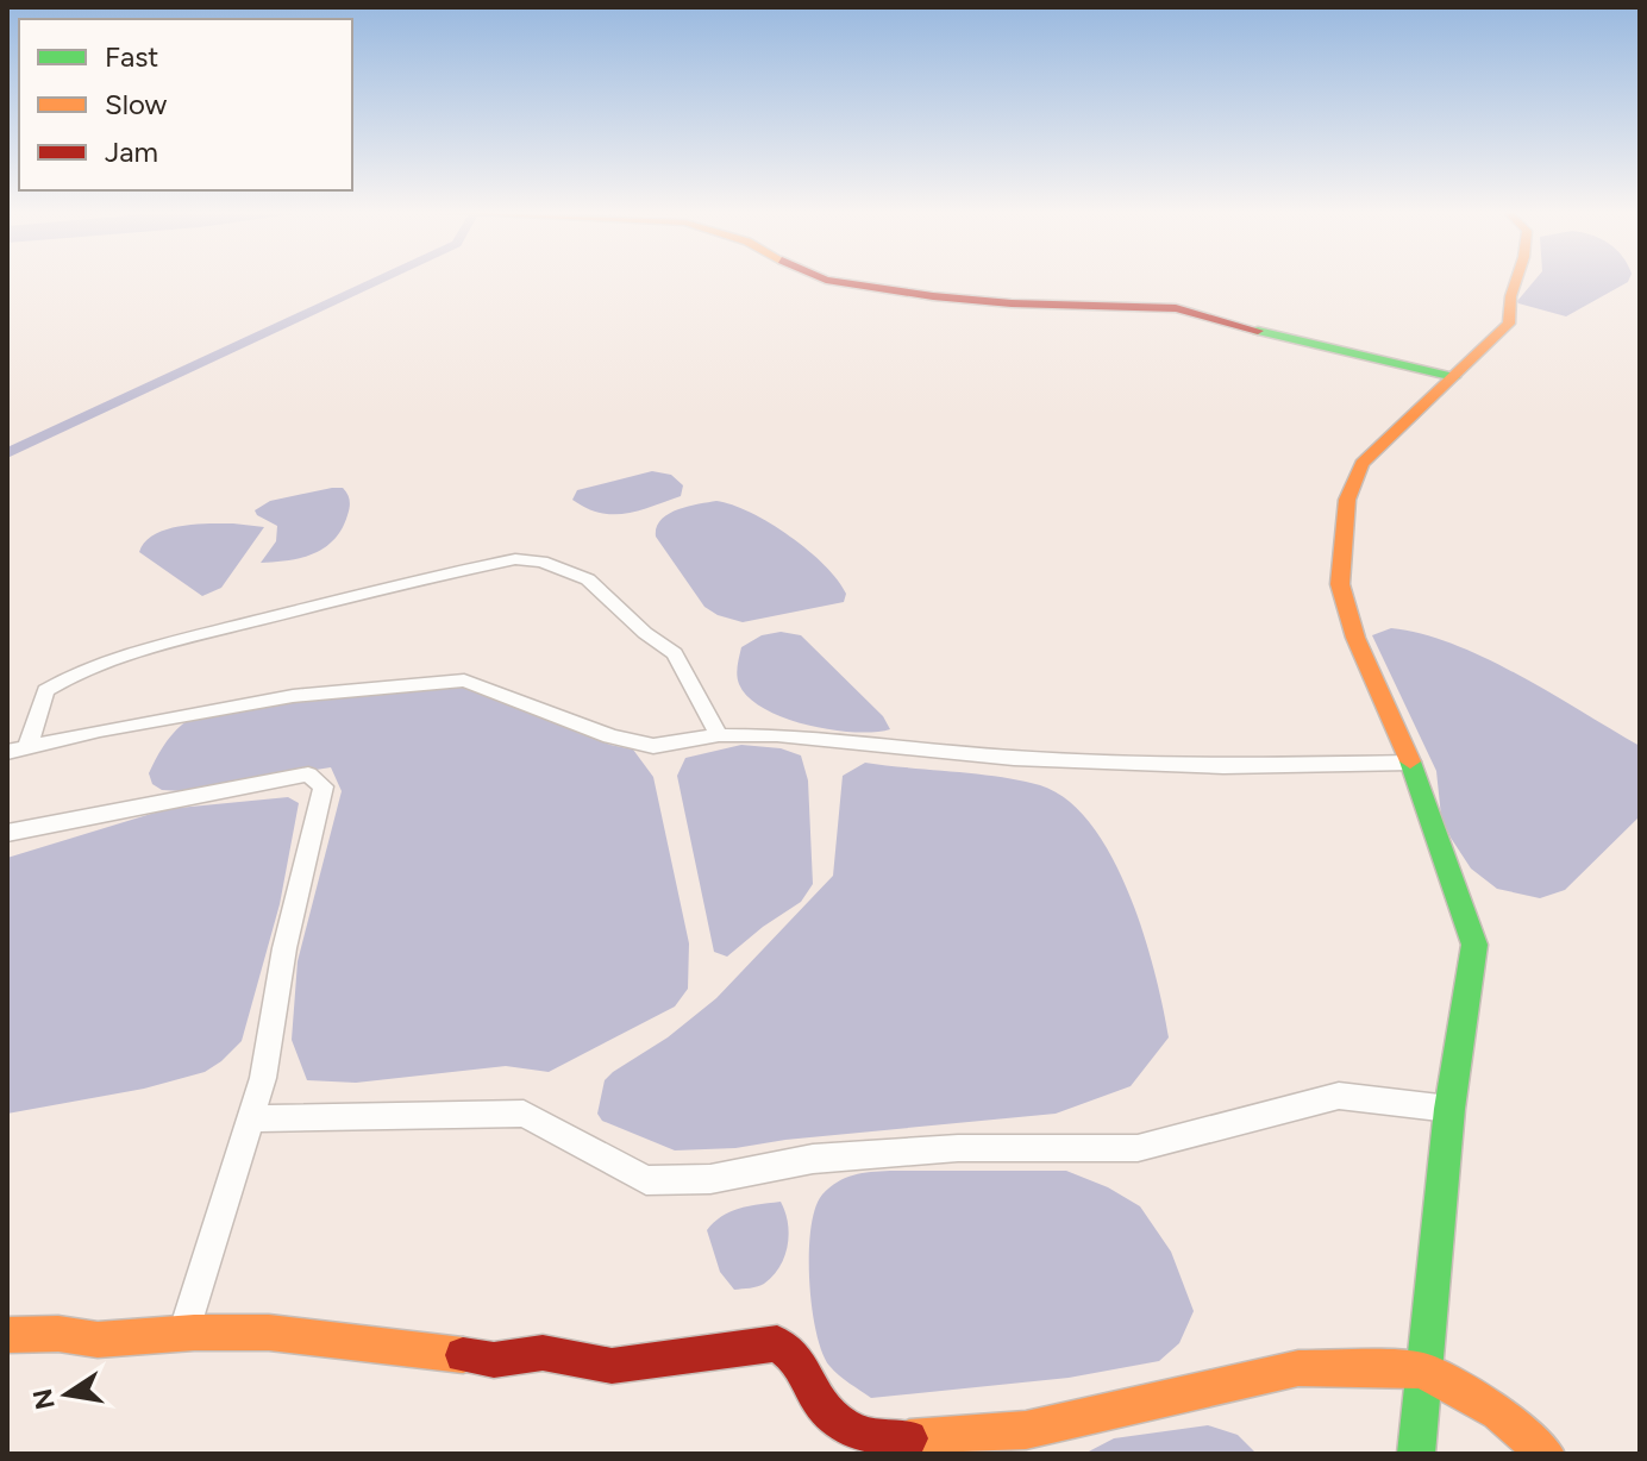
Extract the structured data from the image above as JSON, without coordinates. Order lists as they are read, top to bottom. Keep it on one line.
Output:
{"legend":["Fast","Slow","Jam"],"north":"left"}
